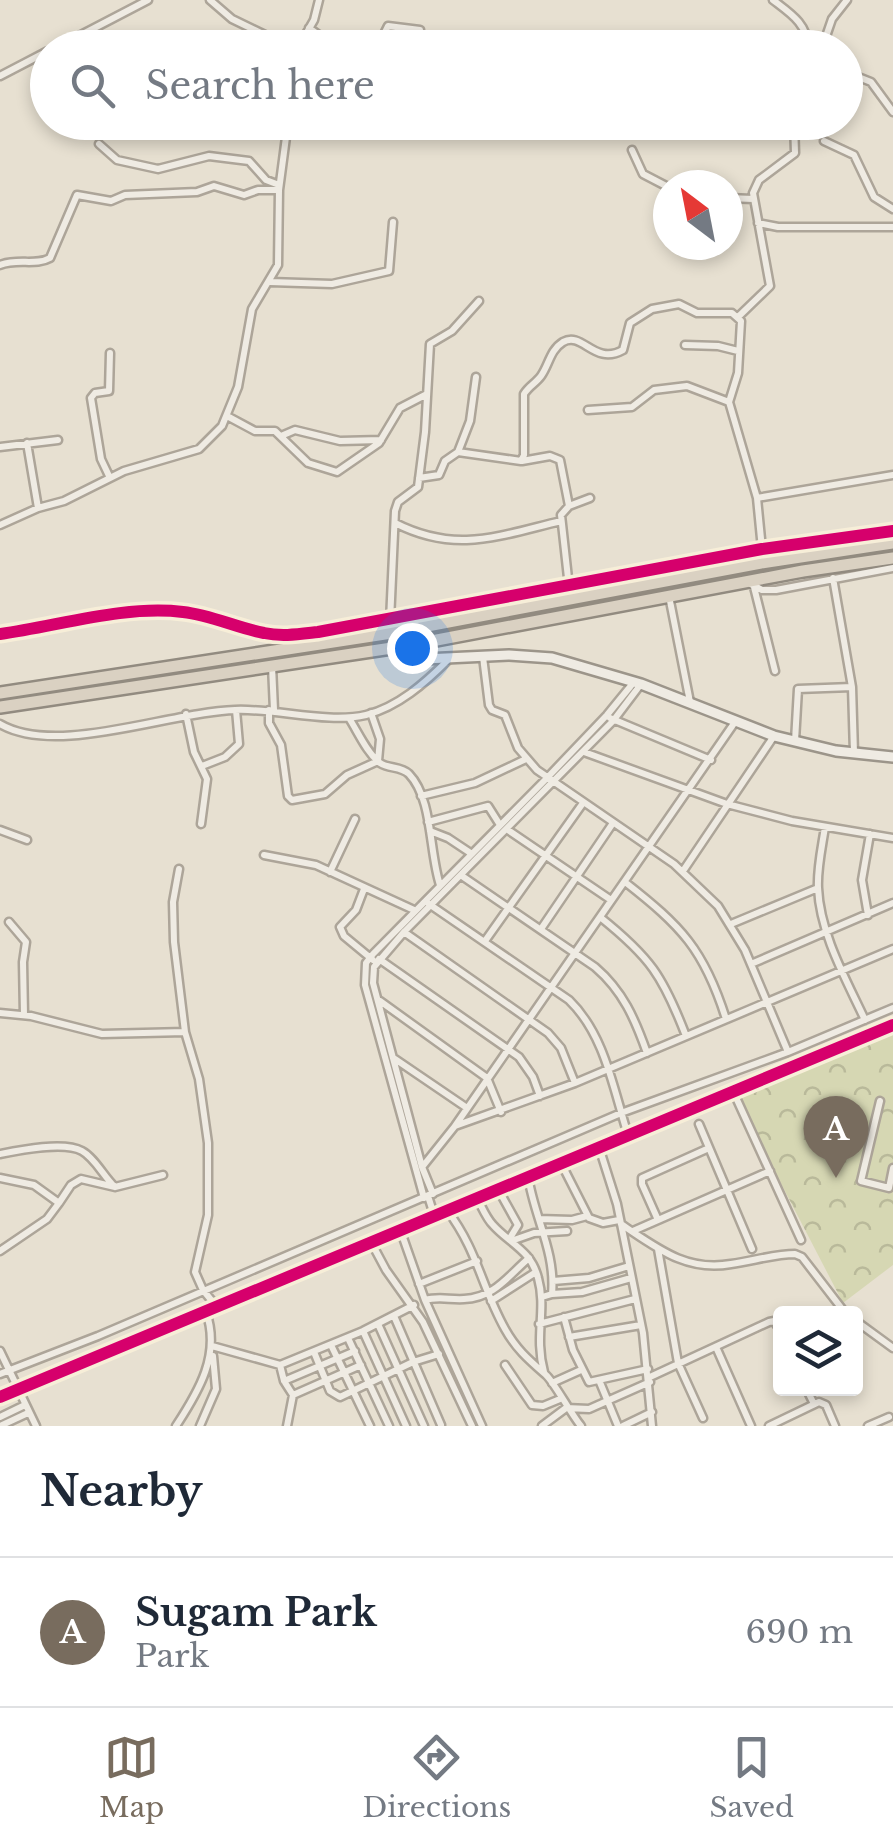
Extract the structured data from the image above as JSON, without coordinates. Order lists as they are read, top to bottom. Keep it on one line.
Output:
{"north":"top left","page":{"search":"Search here","pins":"A","heading":"Nearby","list":[{"mark":"A","name":"Sugam Park","note":"Park","value":"690 m"}],"nav":["Map","Directions","Saved"]}}
